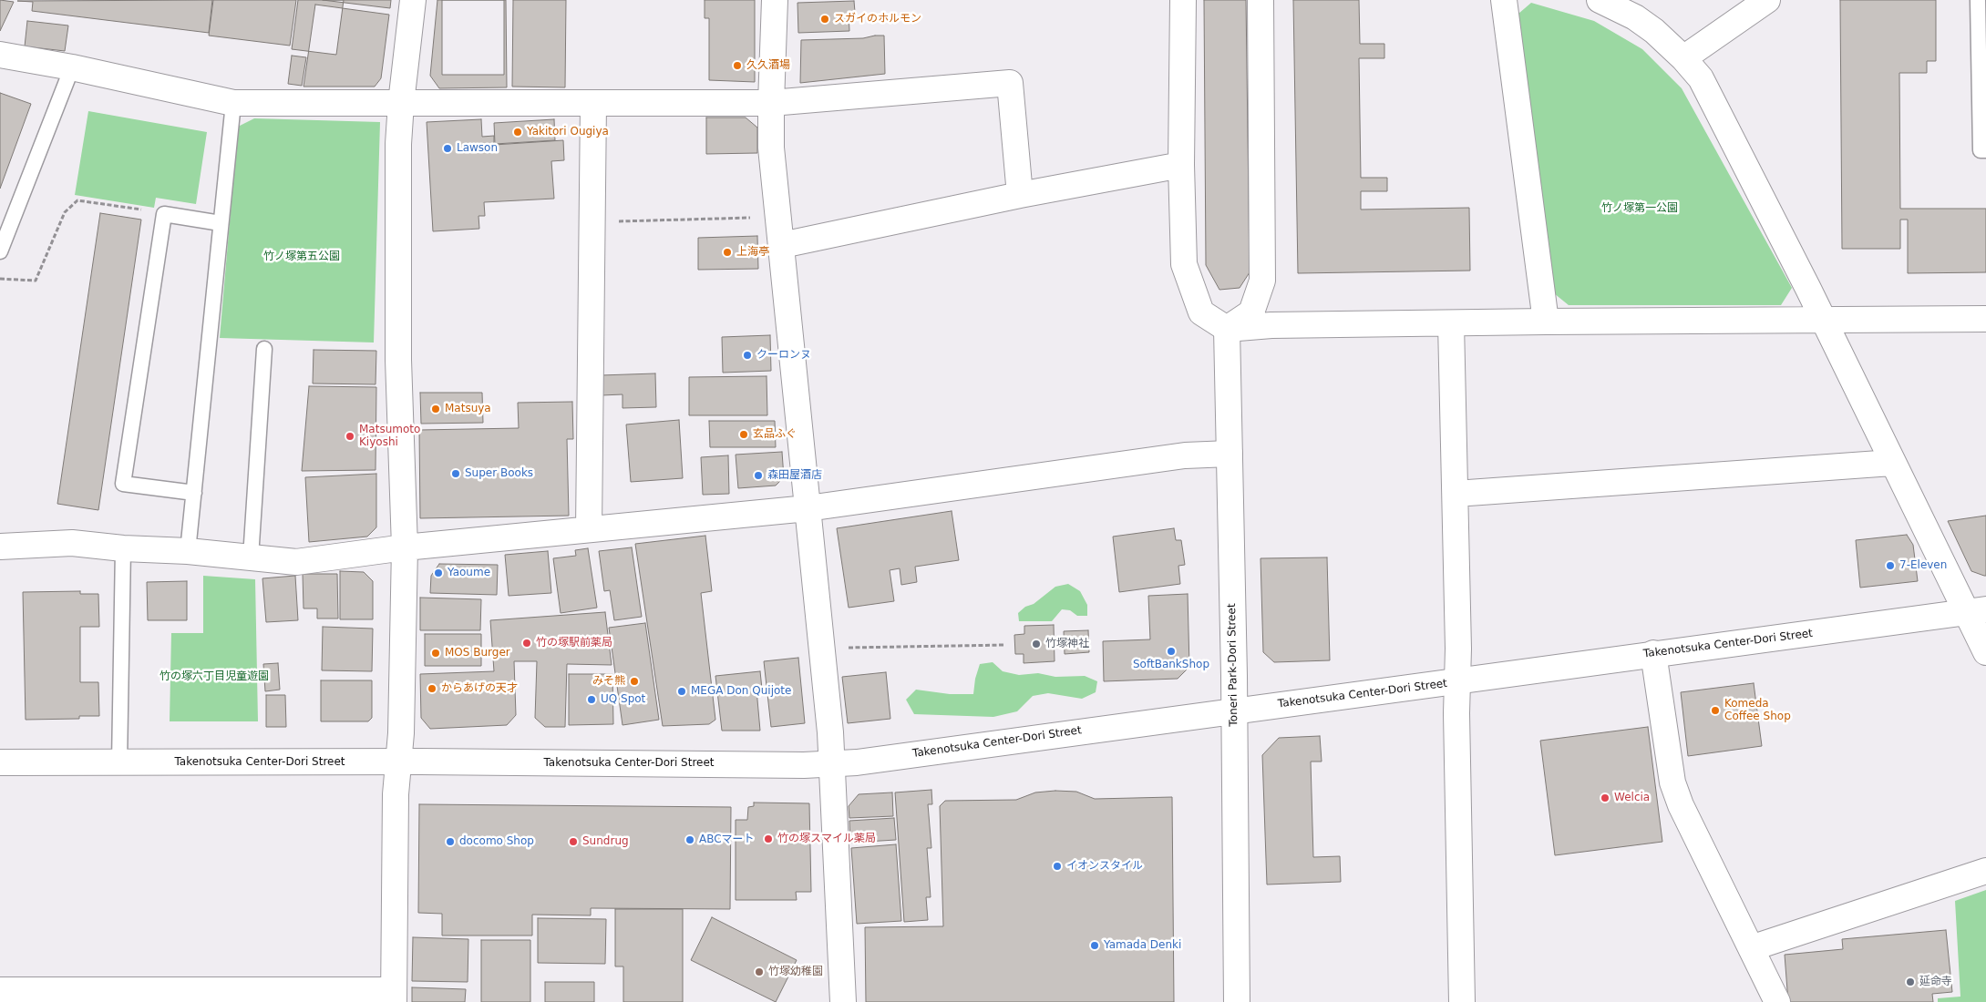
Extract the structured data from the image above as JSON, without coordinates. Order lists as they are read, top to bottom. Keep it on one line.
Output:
{"streets":{"street":["Takenotsuka Center-Dori Street","Toneri Park-Dori Street"]},"crossings":[["Takenotsuka Center-Dori Street","Toneri Park-Dori Street"]],"parks":["竹ノ塚第一公園","竹ノ塚第五公園","竹の塚六丁目児童遊園"],"places":["スガイのホルモン","久久酒場","Yakitori Ougiya","Lawson","上海亭","クーロンヌ","Matsuya","玄品ふぐ","Matsumoto Kiyoshi","Super Books","森田屋酒店","7-Eleven","Yaoume","竹の塚駅前薬局","竹塚神社","SoftBankShop","MOS Burger","みそ熊","からあげの天才","MEGA Don Quijote","UQ Spot","Komeda Coffee Shop","Welcia","竹の塚スマイル薬局","ABCマート","docomo Shop","Sundrug","イオンスタイル","Yamada Denki","竹塚幼稚園","延命寺"]}
